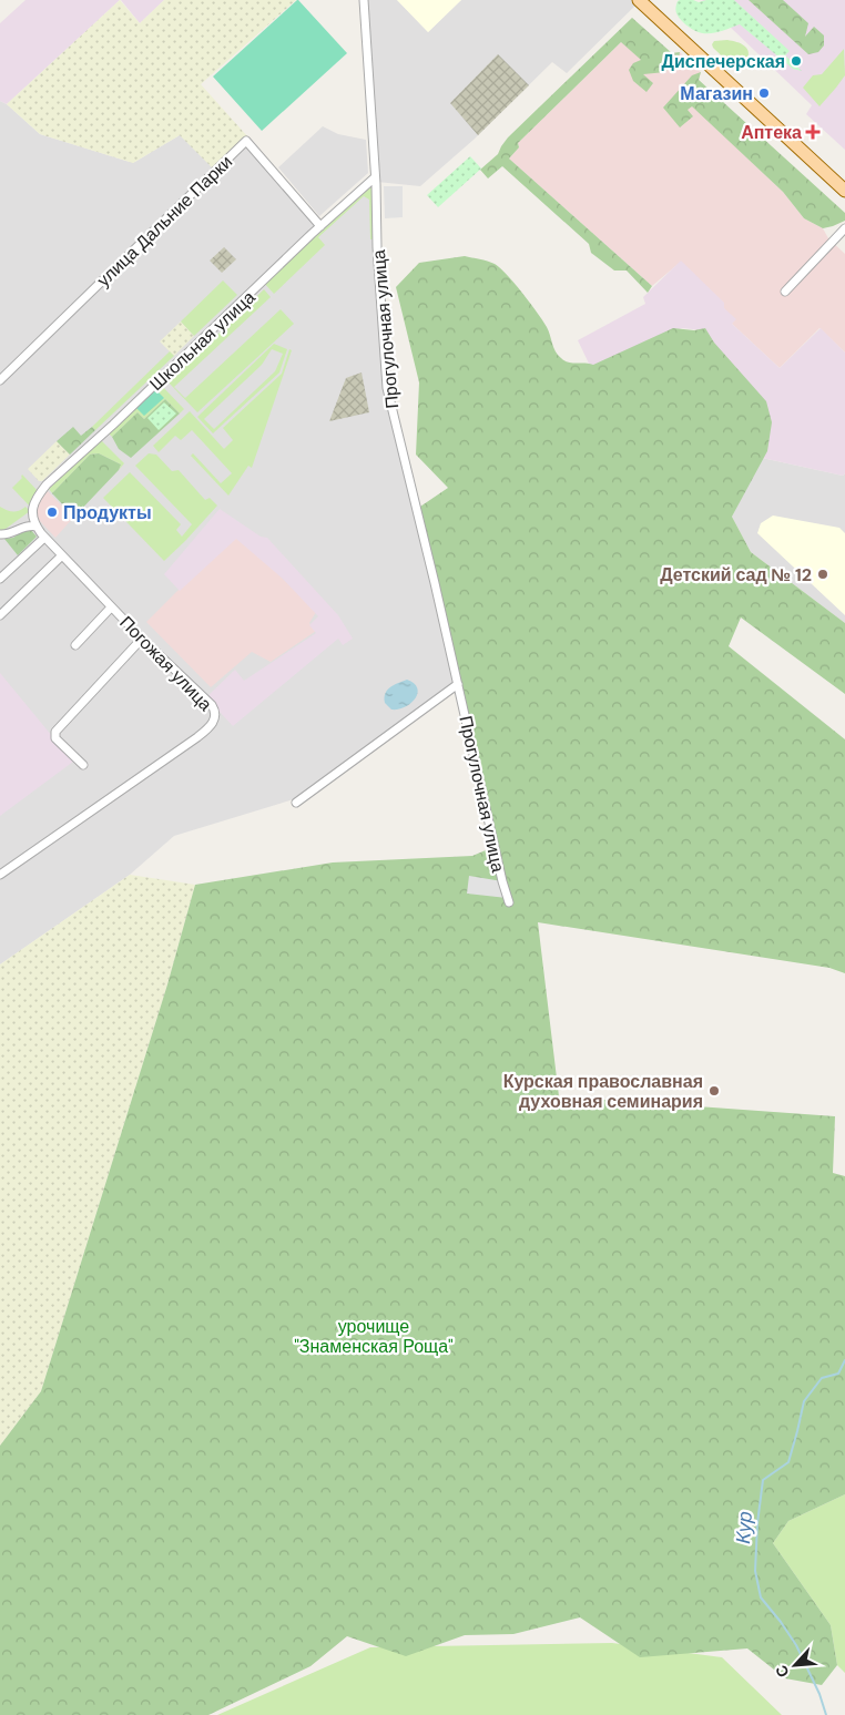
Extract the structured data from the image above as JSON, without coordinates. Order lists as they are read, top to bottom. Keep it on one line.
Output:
{"streets":{"street":["улица Дальние Парки","Прогулочная улица","Школьная улица","Погожая улица"]},"crossings":[["улица Дальние Парки","Школьная улица"],["Прогулочная улица","Школьная улица"],["Школьная улица","Погожая улица"]],"water":["Кур"],"parks":["урочище \"Знаменская Роща\""],"places":{"other":["Диспечерская","Магазин","Продукты","Детский сад № 12","Курская православная духовная семинария"],"health":["Аптека"]},"north":"bottom left"}
